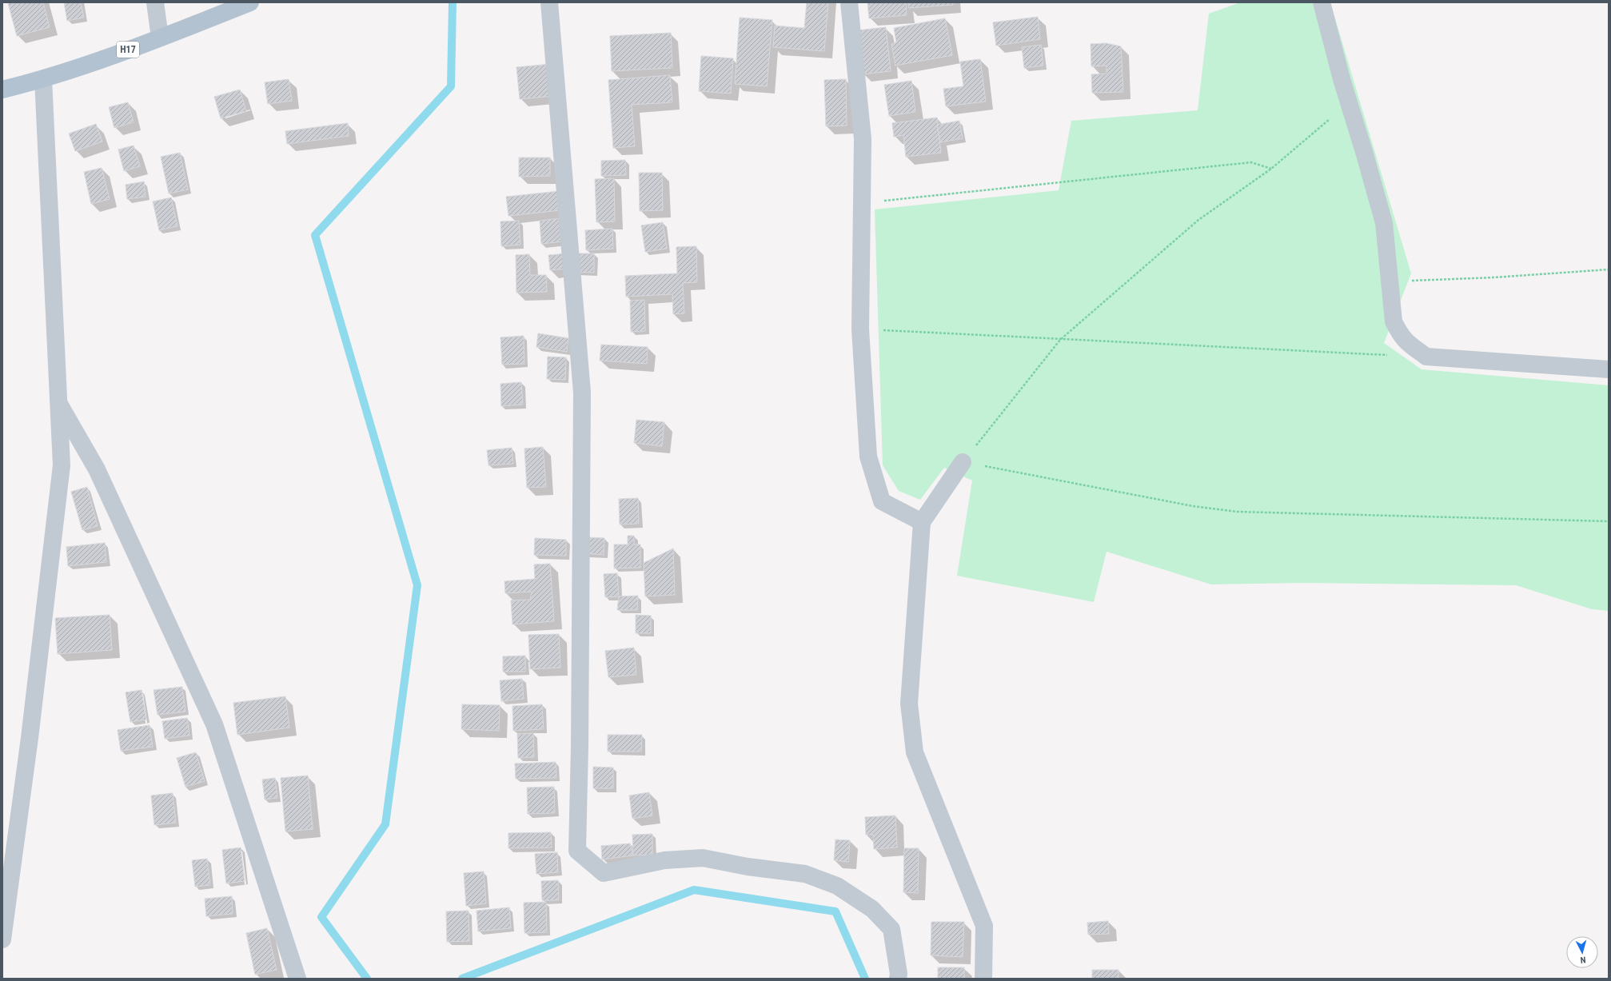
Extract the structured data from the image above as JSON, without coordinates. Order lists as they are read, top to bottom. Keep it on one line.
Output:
{"streets":{"main road":["H17"]},"north":"bottom"}
